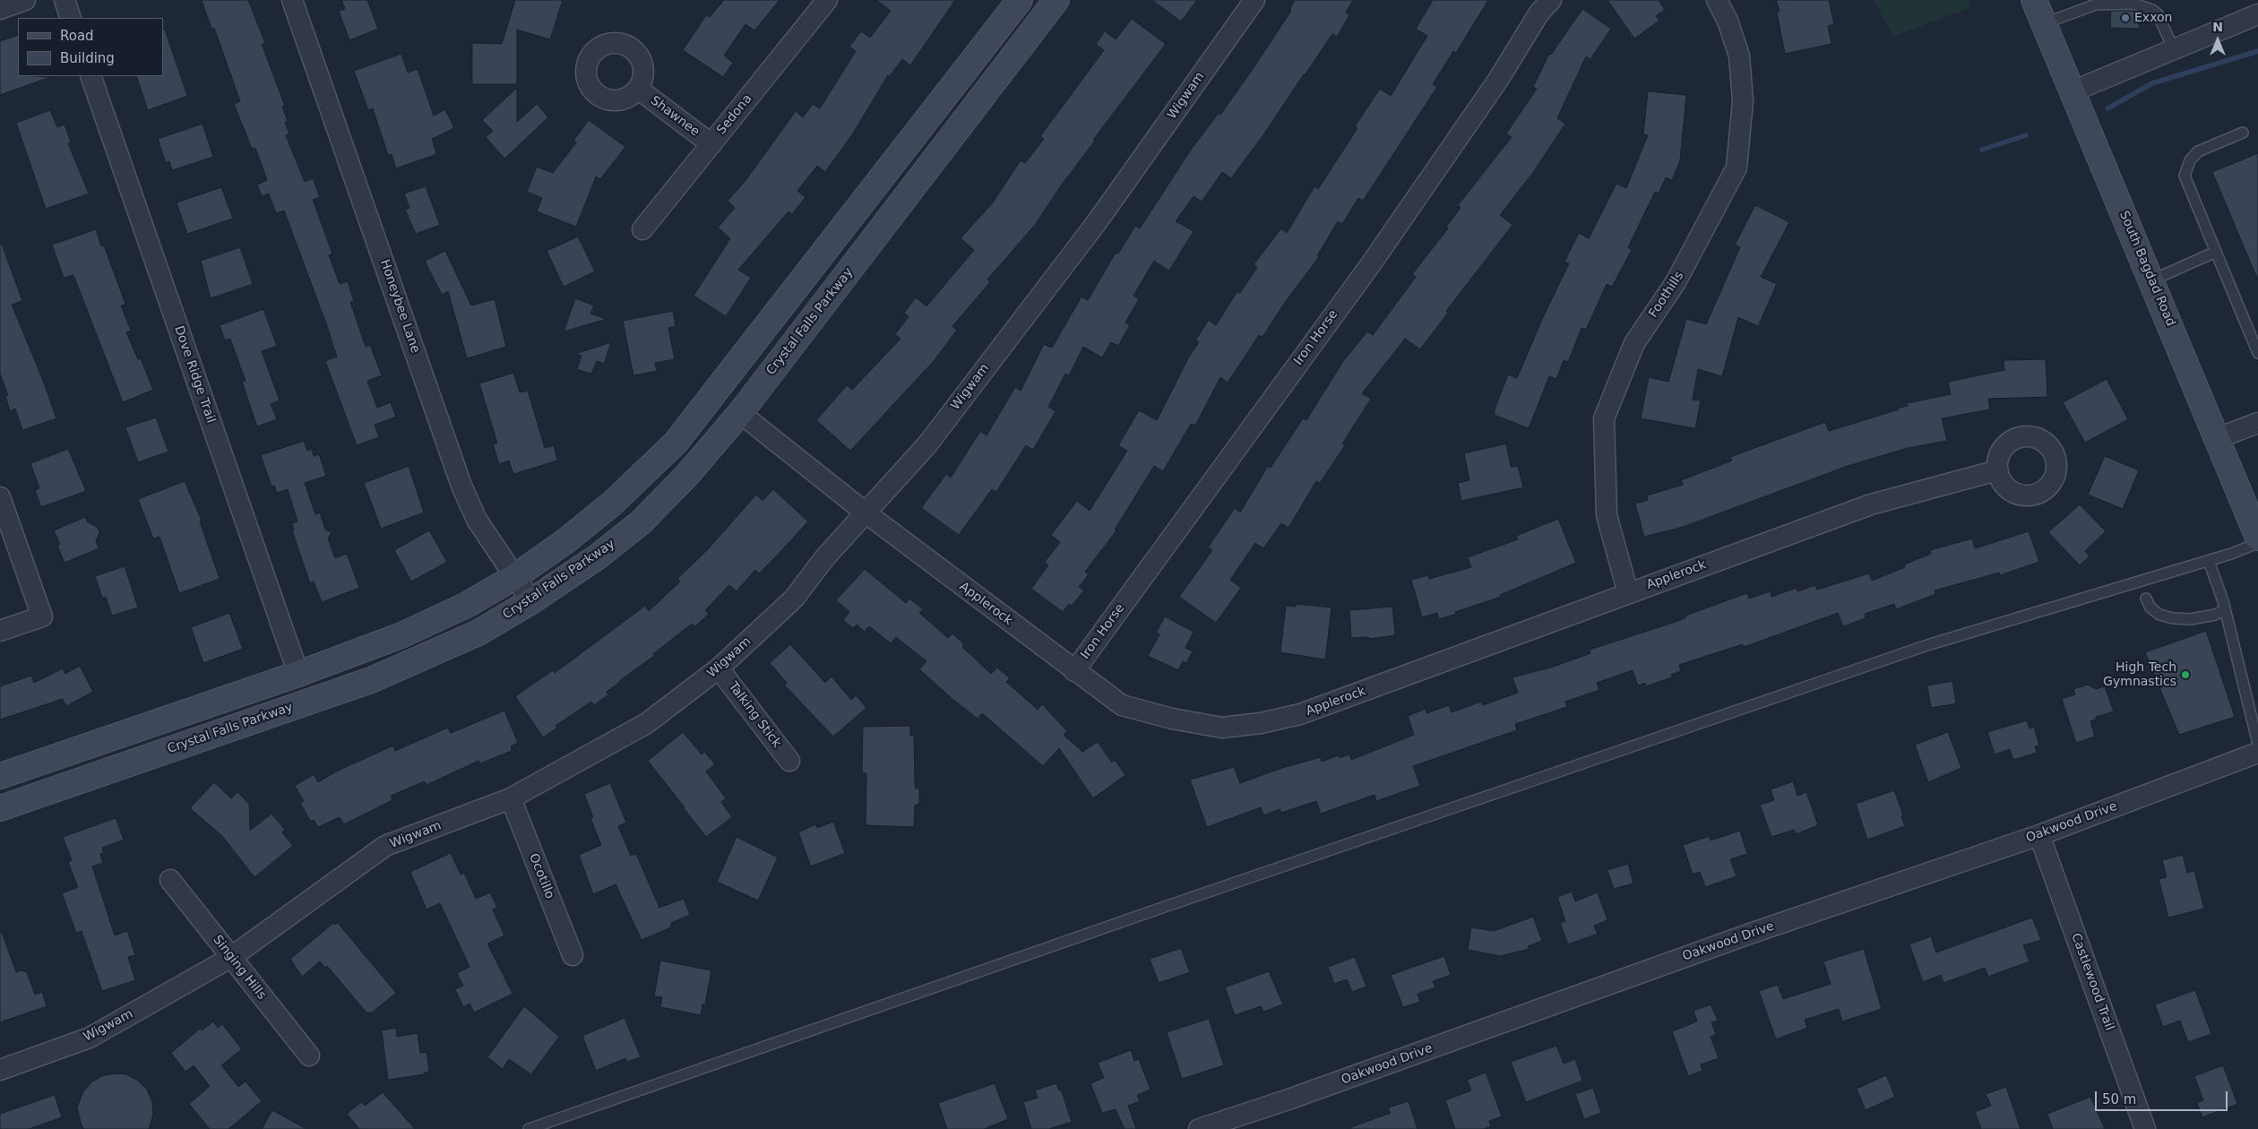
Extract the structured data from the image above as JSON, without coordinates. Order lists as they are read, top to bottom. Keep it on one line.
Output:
{"streets":{"main road":["South Bagdad Road","Crystal Falls Parkway"],"street":["Wigwam","Sedona","Shawnee","Foothills","Honeybee Lane","Iron Horse","Dove Ridge Trail","Applerock","Talking Stick","Oakwood Drive","Ocotillo","Singing Hills","Castlewood Trail"]},"crossings":[["Wigwam","Applerock"],["Wigwam","Talking Stick"],["Wigwam","Ocotillo"],["Wigwam","Singing Hills"],["Sedona","Shawnee"],["Foothills","Applerock"],["Honeybee Lane","Crystal Falls Parkway"],["Crystal Falls Parkway","Applerock"],["Iron Horse","Applerock"],["Oakwood Drive","Castlewood Trail"]],"places":["Exxon","High Tech Gymnastics"],"legend":["Road","Building"],"scale_bar":"50 m","north":"top"}
